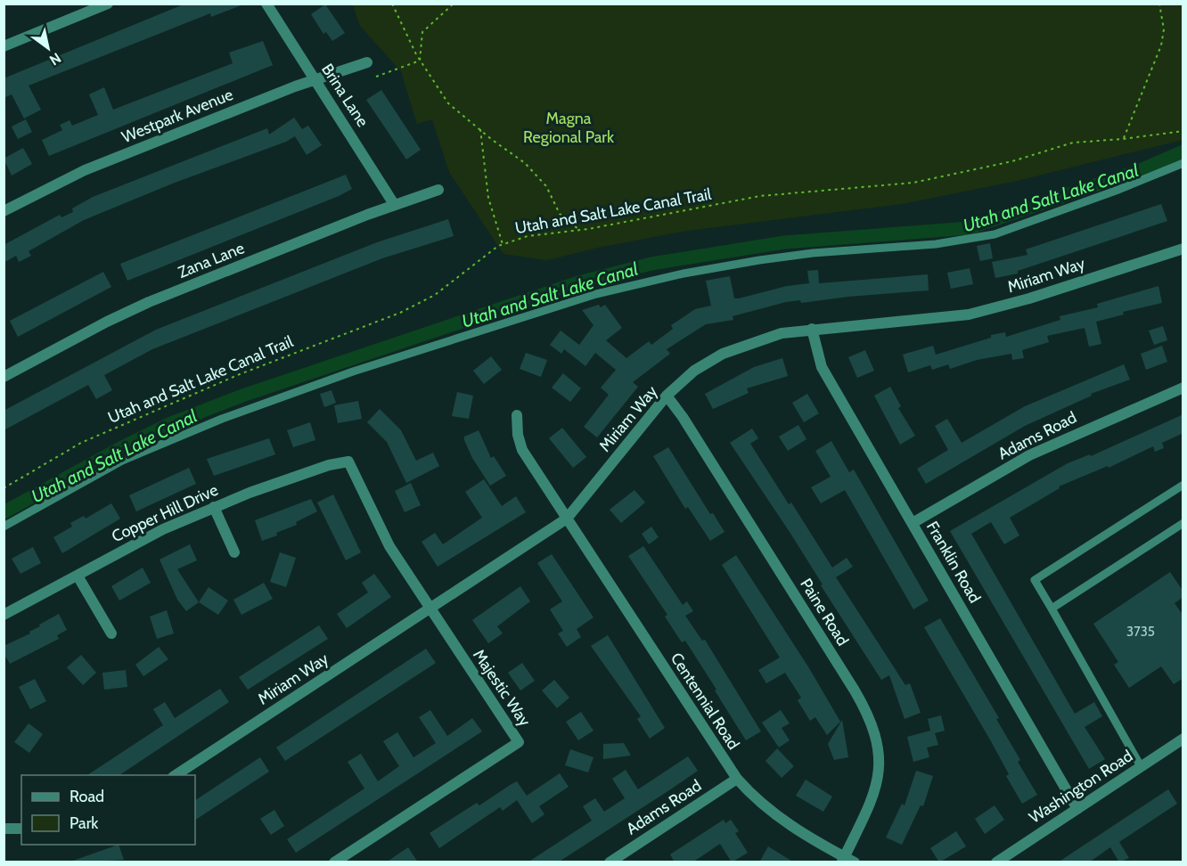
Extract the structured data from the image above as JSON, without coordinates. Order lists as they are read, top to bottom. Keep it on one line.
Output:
{"streets":{"street":["Brina Lane","Westpark Avenue","Zana Lane","Miriam Way","Adams Road","Copper Hill Drive","Franklin Road","Paine Road","Majestic Way","Centennial Road","Washington Road"],"path":["Utah and Salt Lake Canal Trail"]},"crossings":[["Brina Lane","Westpark Avenue"],["Brina Lane","Zana Lane"],["Miriam Way","Franklin Road"],["Miriam Way","Paine Road"],["Miriam Way","Majestic Way"],["Miriam Way","Centennial Road"],["Adams Road","Franklin Road"],["Adams Road","Centennial Road"],["Copper Hill Drive","Majestic Way"],["Franklin Road","Washington Road"],["Paine Road","Centennial Road"]],"water":["Utah and Salt Lake Canal"],"parks":["Magna Regional Park"],"house_numbers":["3735"],"legend":["Road","Park"],"north":"bottom right"}
